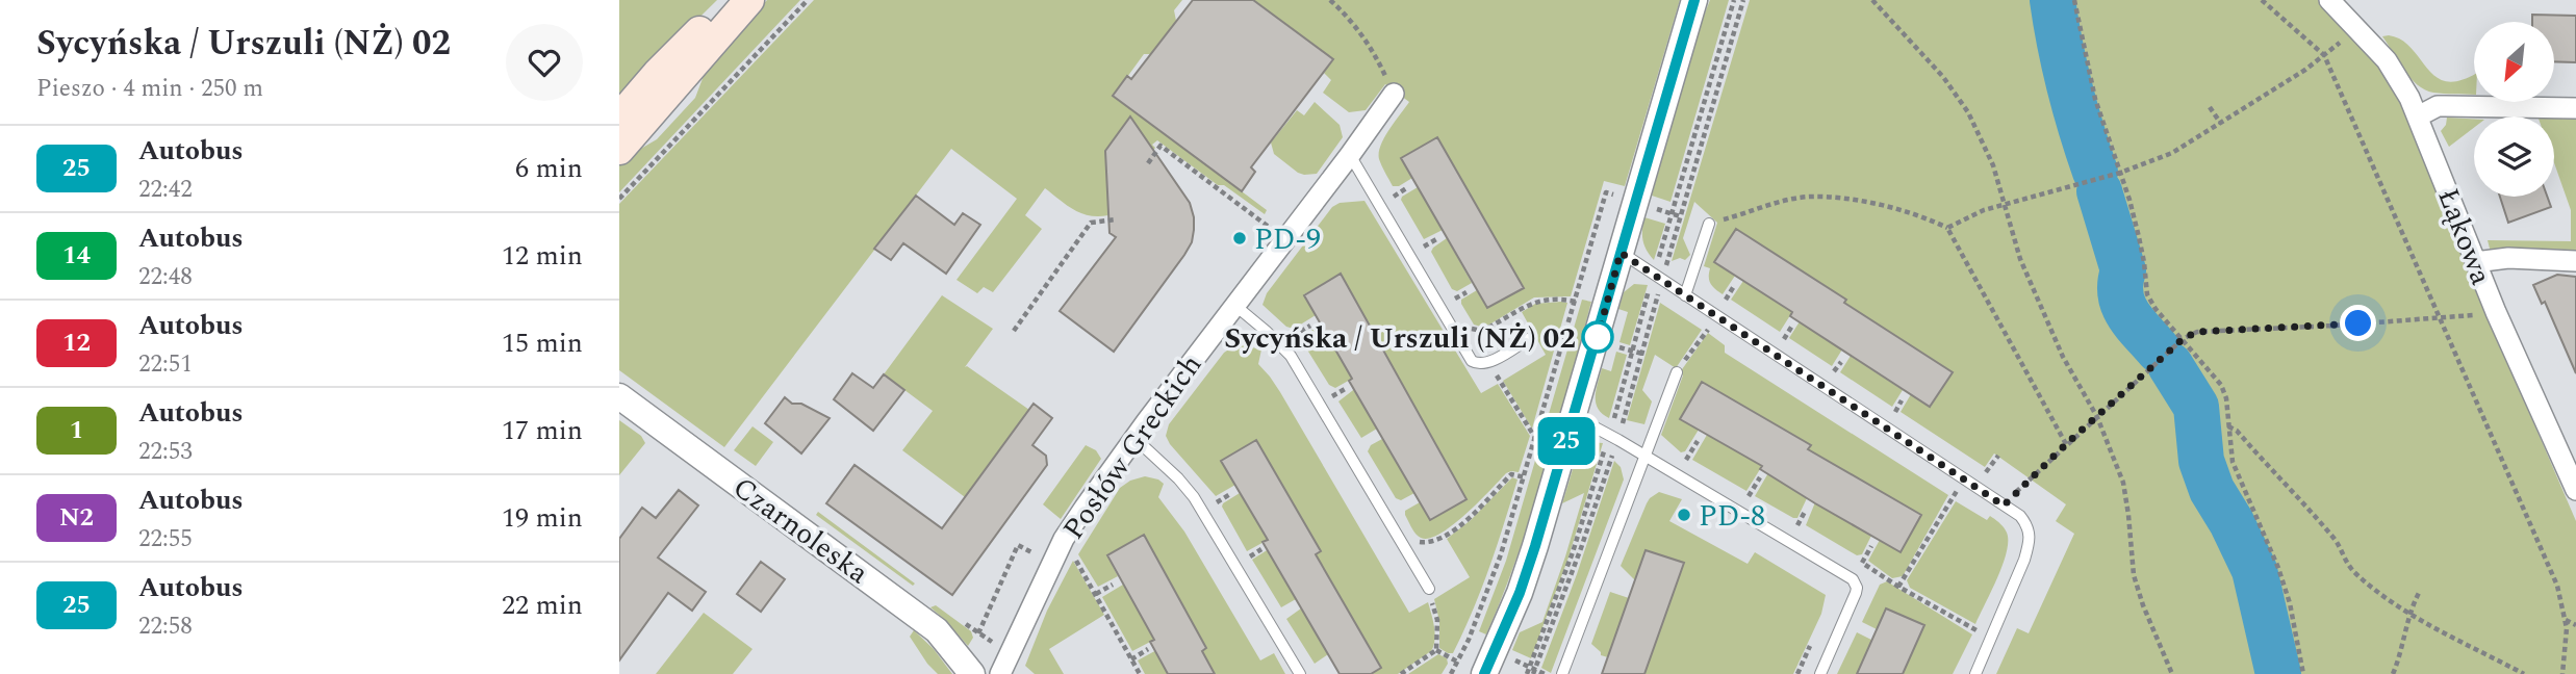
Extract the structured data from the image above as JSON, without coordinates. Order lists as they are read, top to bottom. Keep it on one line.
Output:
{"streets":{"street":["Łąkowa","Posłów Greckich","Czarnoleska"]},"places":["PD-9","Sycyńska / Urszuli (NŻ) 02","PD-8"],"lines":["bus line 25"],"north":"bottom left","page":{"heading":["Sycyńska / Urszuli (NŻ) 02","Pieszo · 4 min · 250 m"],"on_map":"25","list":[{"mark":"25","name":"Autobus","note":"22:42","value":"6 min"},{"mark":"14","name":"Autobus","note":"22:48","value":"12 min"},{"mark":"12","name":"Autobus","note":"22:51","value":"15 min"},{"mark":"1","name":"Autobus","note":"22:53","value":"17 min"},{"mark":"N2","name":"Autobus","note":"22:55","value":"19 min"},{"mark":"25","name":"Autobus","note":"22:58","value":"22 min"}]}}
